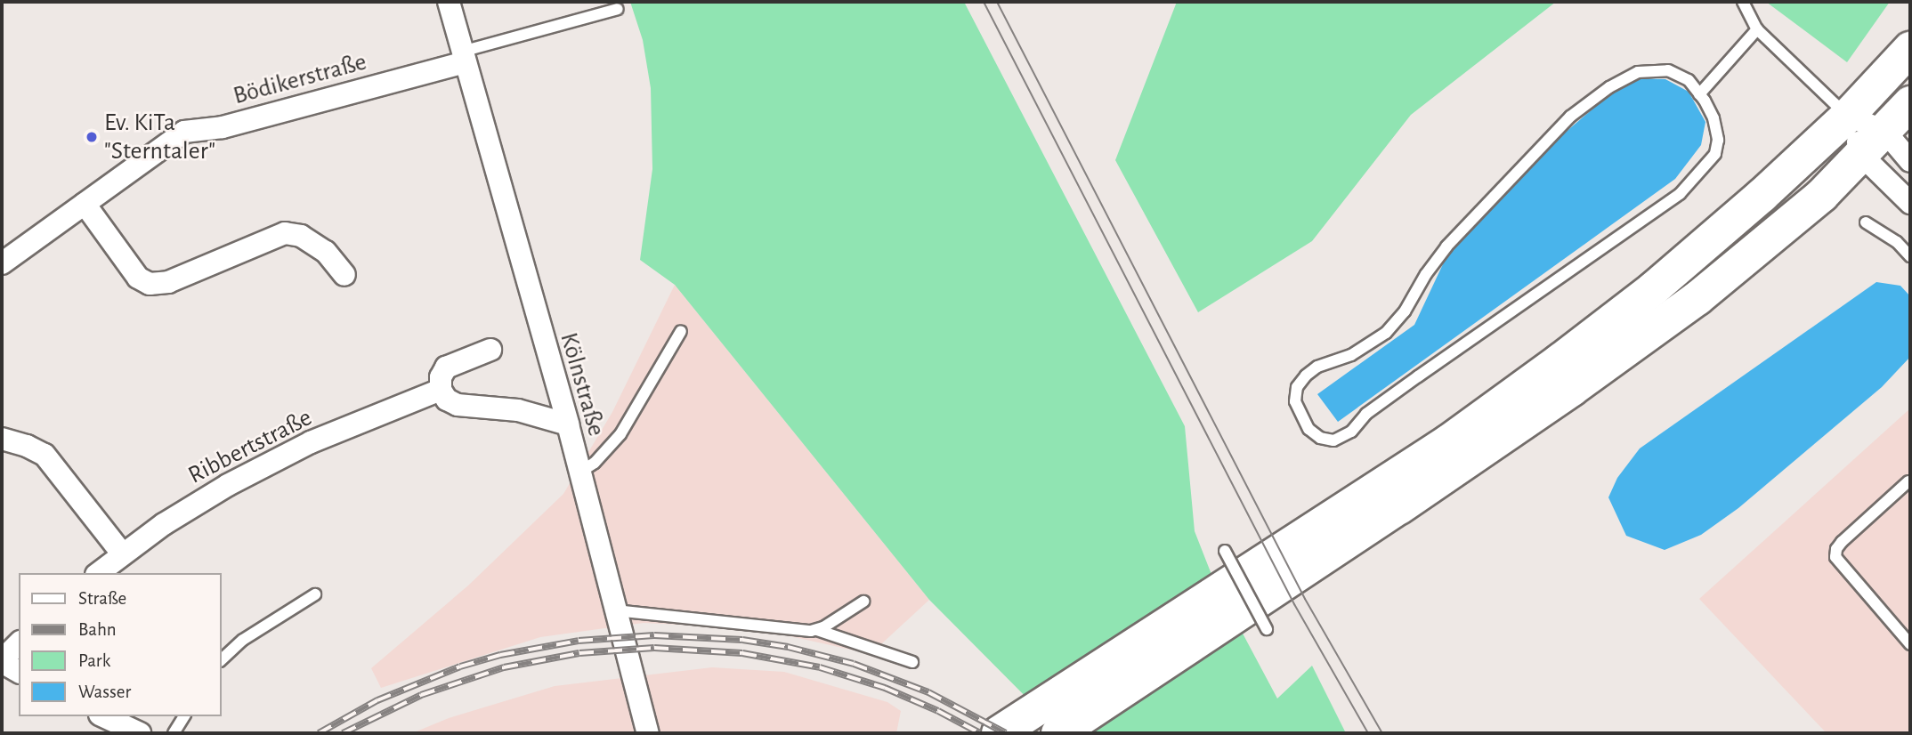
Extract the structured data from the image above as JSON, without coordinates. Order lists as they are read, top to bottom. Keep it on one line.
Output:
{"streets":{"street":["Bödikerstraße","Kölnstraße","Ribbertstraße"]},"crossings":[["Bödikerstraße","Kölnstraße"]],"places":["Ev. KiTa \"Sterntaler\""],"legend":["Straße","Bahn","Park","Wasser"]}
